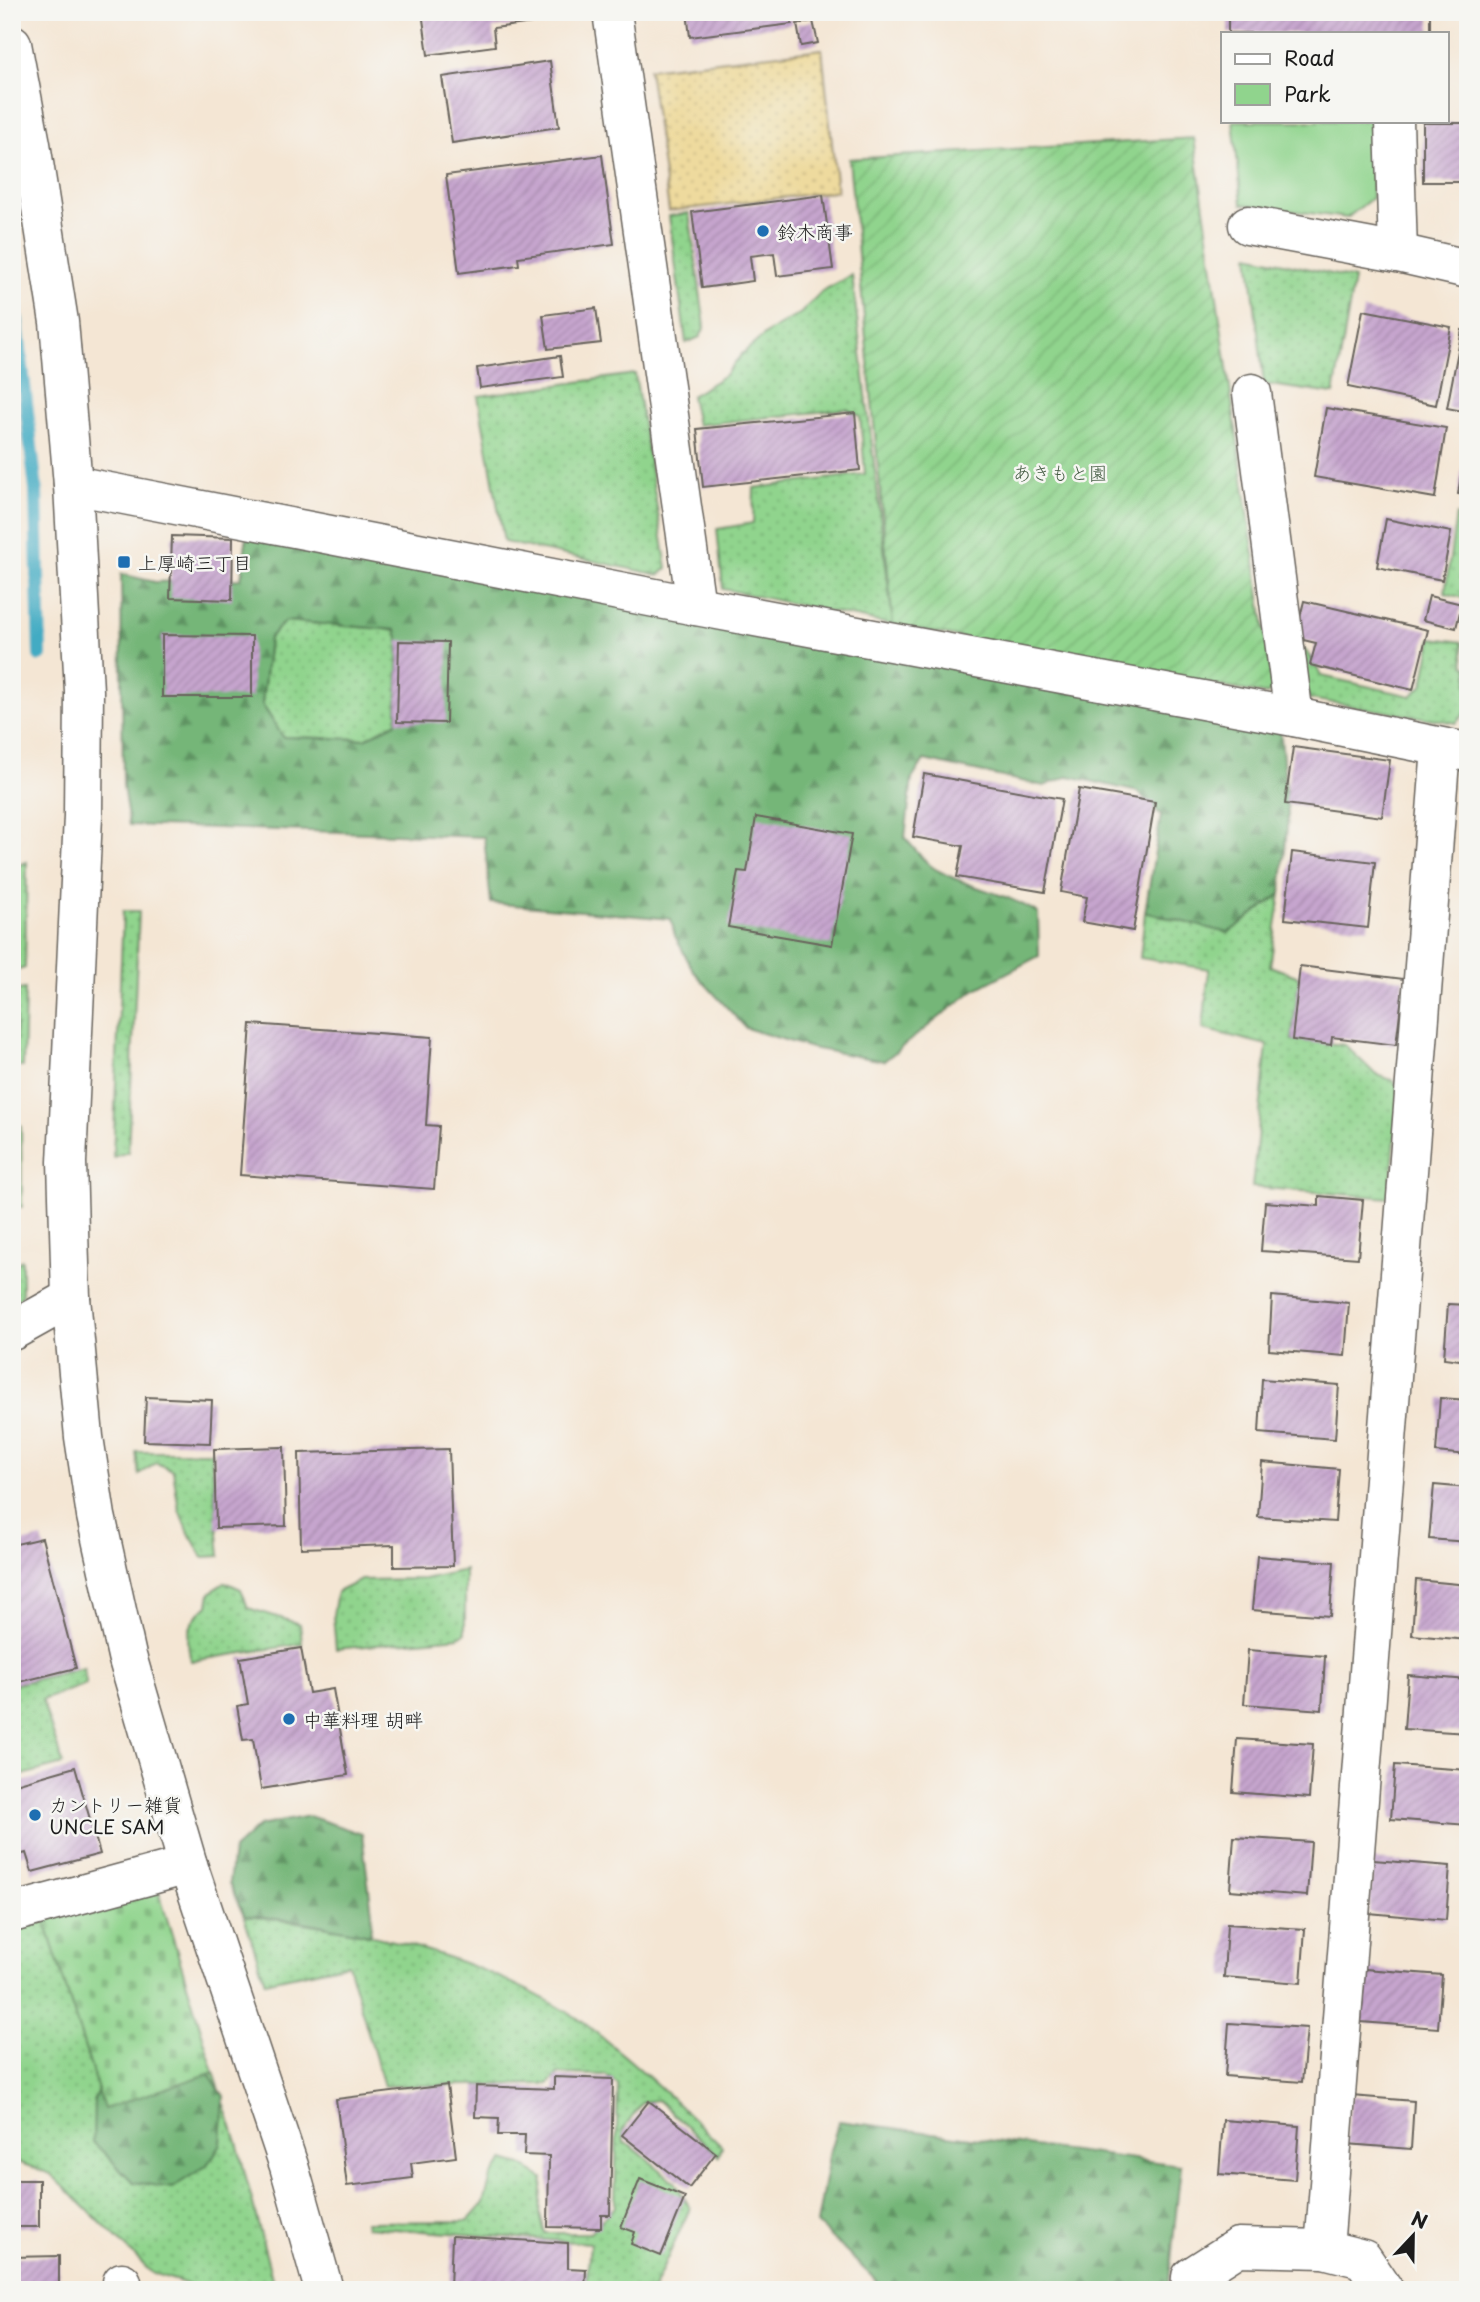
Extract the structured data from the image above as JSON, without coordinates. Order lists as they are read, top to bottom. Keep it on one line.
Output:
{"parks":["あきもと園"],"places":{"other":["鈴木商事","中華料理 胡畔","カントリー雑貨 UNCLE SAM"],"transit":["上厚崎三丁目"]},"legend":["Road","Park"],"north":"top"}
